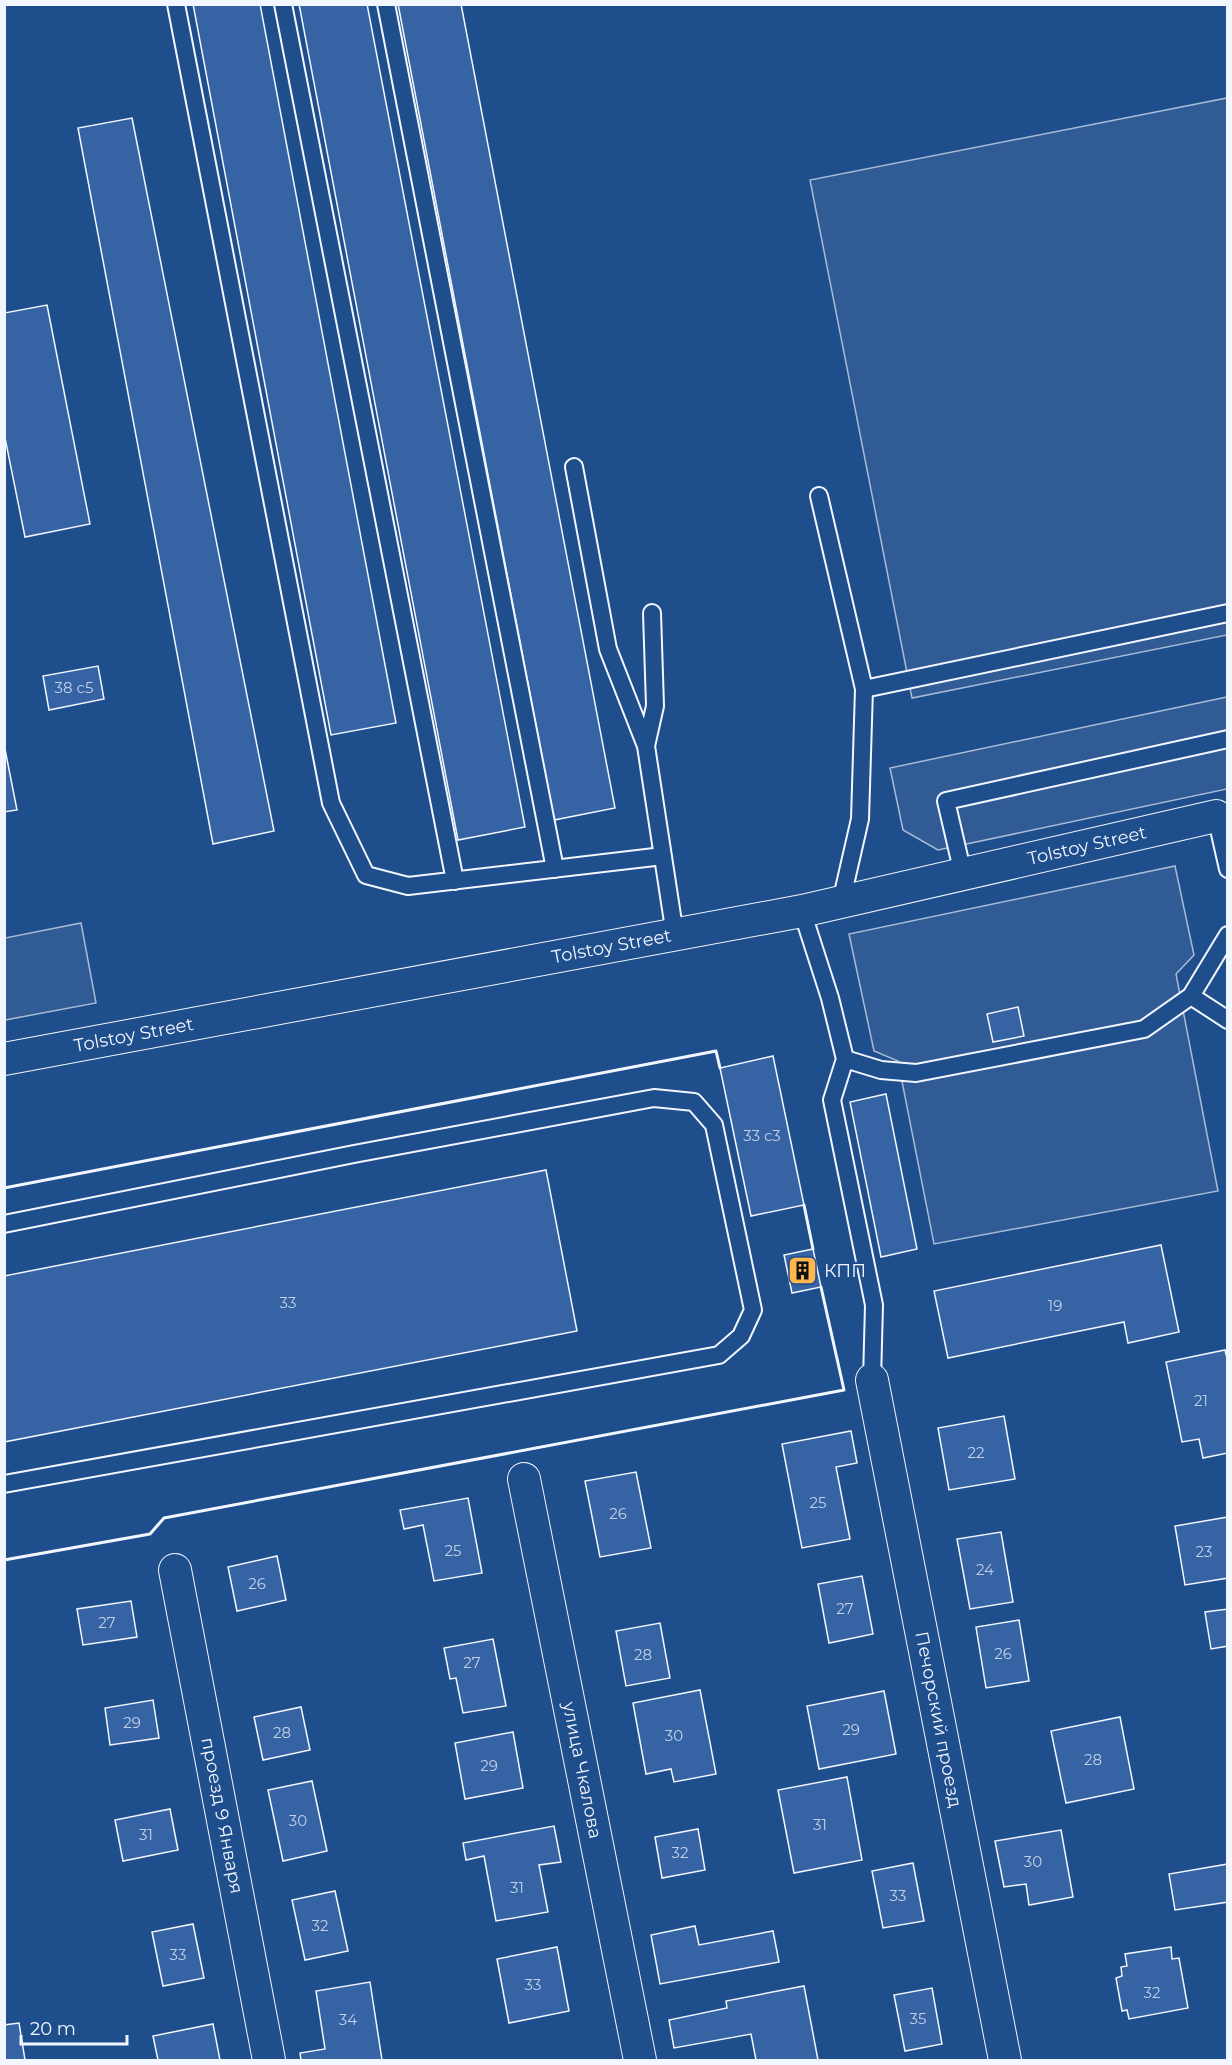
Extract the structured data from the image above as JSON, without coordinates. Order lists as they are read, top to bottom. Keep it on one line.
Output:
{"streets":{"street":["Tolstoy Street","Печорский проезд","улица Чкалова","проезд 9 Января"]},"places":{"building":["КПП"]},"house_numbers":["38 с5","33 с3","33","19","21","22","25","26","25","23","24","26","27","27","26","28","27","29","29","28","30","28","29","30","31","31","32","30","31","33","32","33","33","32","35","34"],"scale_bar":"20 m"}
